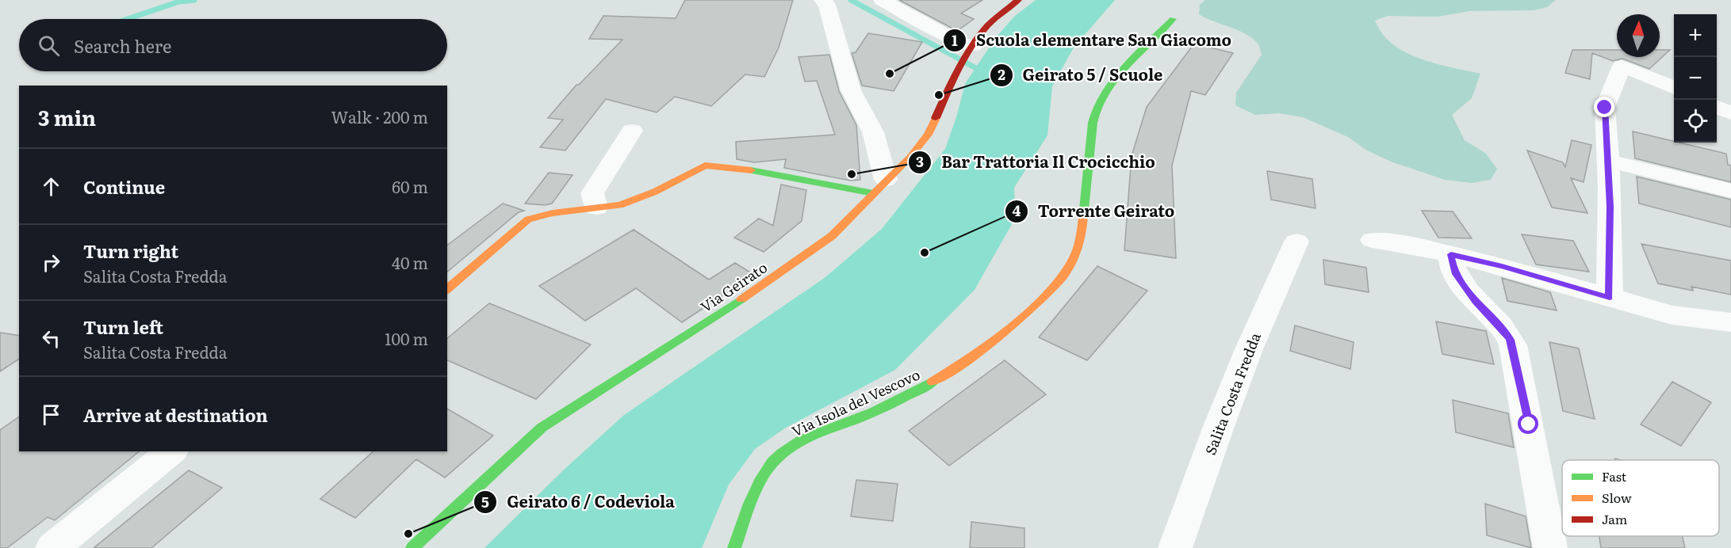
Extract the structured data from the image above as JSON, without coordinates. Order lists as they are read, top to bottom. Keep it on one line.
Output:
{"streets":{"street":["Via Geirato","Salita Costa Fredda","Via Isola del Vescovo"]},"places":["Scuola elementare San Giacomo","Geirato 5 / Scuole","Bar Trattoria Il Crocicchio","Torrente Geirato","Geirato 6 / Codeviola"],"legend":["Fast","Slow","Jam"],"north":"top","page":{"map_buttons":["+","−"],"search":"Search here","heading":["3 min","Walk · 200 m"],"list":[["Continue","60 m"],["Turn right","Salita Costa Fredda","40 m"],["Turn left","Salita Costa Fredda","100 m"],"Arrive at destination"]}}
